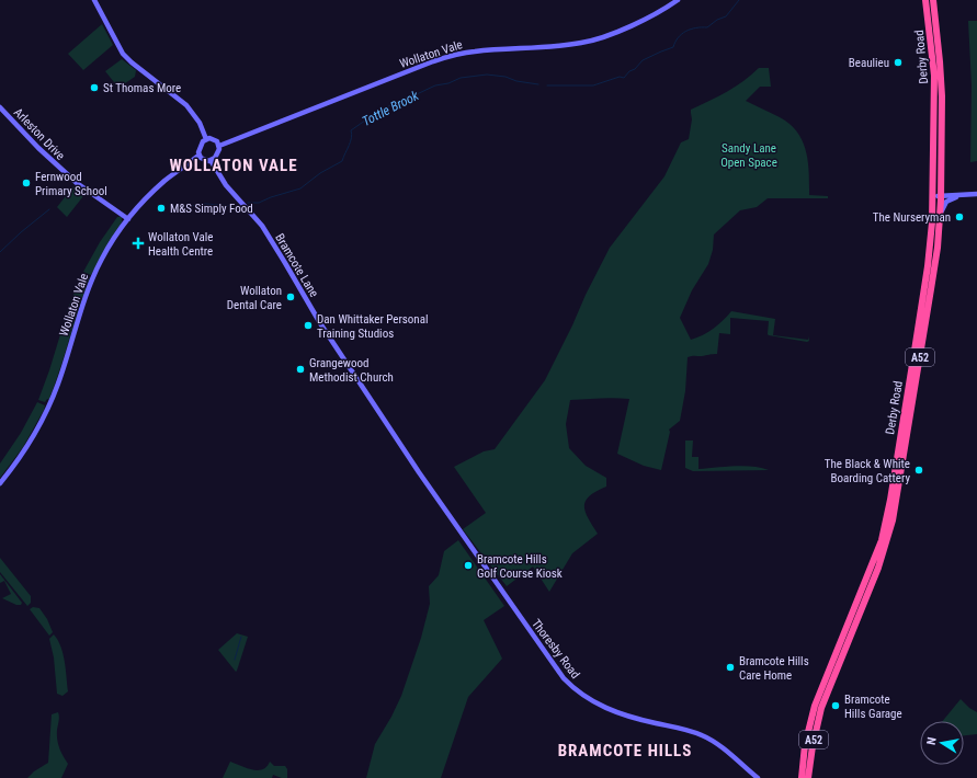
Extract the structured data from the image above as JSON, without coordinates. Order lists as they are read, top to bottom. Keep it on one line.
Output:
{"streets":{"highway":["Derby Road","A52"],"street":["Wollaton Vale","Arleston Drive","Bramcote Lane","Thoresby Road"]},"crossings":[["Wollaton Vale","Arleston Drive"],["Wollaton Vale","Bramcote Lane"],["Bramcote Lane","Thoresby Road"]],"districts":["WOLLATON VALE","BRAMCOTE HILLS"],"water":["Tottle Brook"],"parks":["Sandy Lane Open Space"],"places":{"other":["Beaulieu","St Thomas More","Fernwood Primary School","M&S Simply Food","The Nurseryman","Wollaton Dental Care","Dan Whittaker Personal Training Studios","Grangewood Methodist Church","The Black & White Boarding Cattery","Bramcote Hills Golf Course Kiosk","Bramcote Hills Care Home","Bramcote Hills Garage"],"health":["Wollaton Vale Health Centre"]},"north":"left"}
